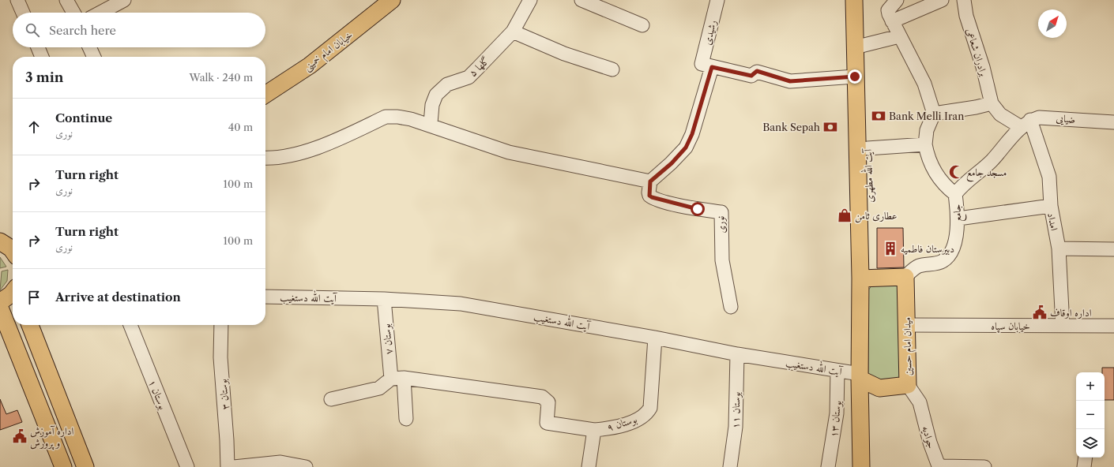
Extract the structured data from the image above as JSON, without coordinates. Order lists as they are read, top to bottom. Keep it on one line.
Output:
{"streets":{"main road":["خیابان امام خمینی","آیت الله مطهری","میدان امام حسین"],"street":["رشیدی","برادران شعاعی","گلها ۵","ضیایی","جامع","امداد","نوری","آیت الله دستغیب","خیابان سپاه","بوستان ۷","بوستان ۱","بوستان ۳","بوستان ۱۱","بوستان ۱۳","بوستان ۹","جوادیه"]},"crossings":[["ضیایی","جامع"],["ضیایی","امداد"],["جامع","امداد"],["جامع","میدان امام حسین"],["امداد","خیابان سپاه"],["آیت الله دستغیب","بوستان ۷"],["آیت الله دستغیب","بوستان ۱۱"],["آیت الله دستغیب","بوستان ۱۳"],["آیت الله دستغیب","بوستان ۹"],["خیابان سپاه","میدان امام حسین"],["میدان امام حسین","جوادیه"]],"places":{"bank":["Bank Melli Iran","Bank Sepah"],"mosque":["مسجد جامع"],"shop":["عطاری ثامن"],"building":["دبیرستان فاطمیه"],"public building":["اداره اوقاف","اداره آموزش و پرورش"]},"north":"top right","page":{"search":"Search here","heading":["3 min","Walk · 240 m"],"list":[["Continue","نوری","40 m"],["Turn right","نوری","100 m"],["Turn right","نوری","100 m"],"Arrive at destination"],"map_buttons":["+","−"]}}
